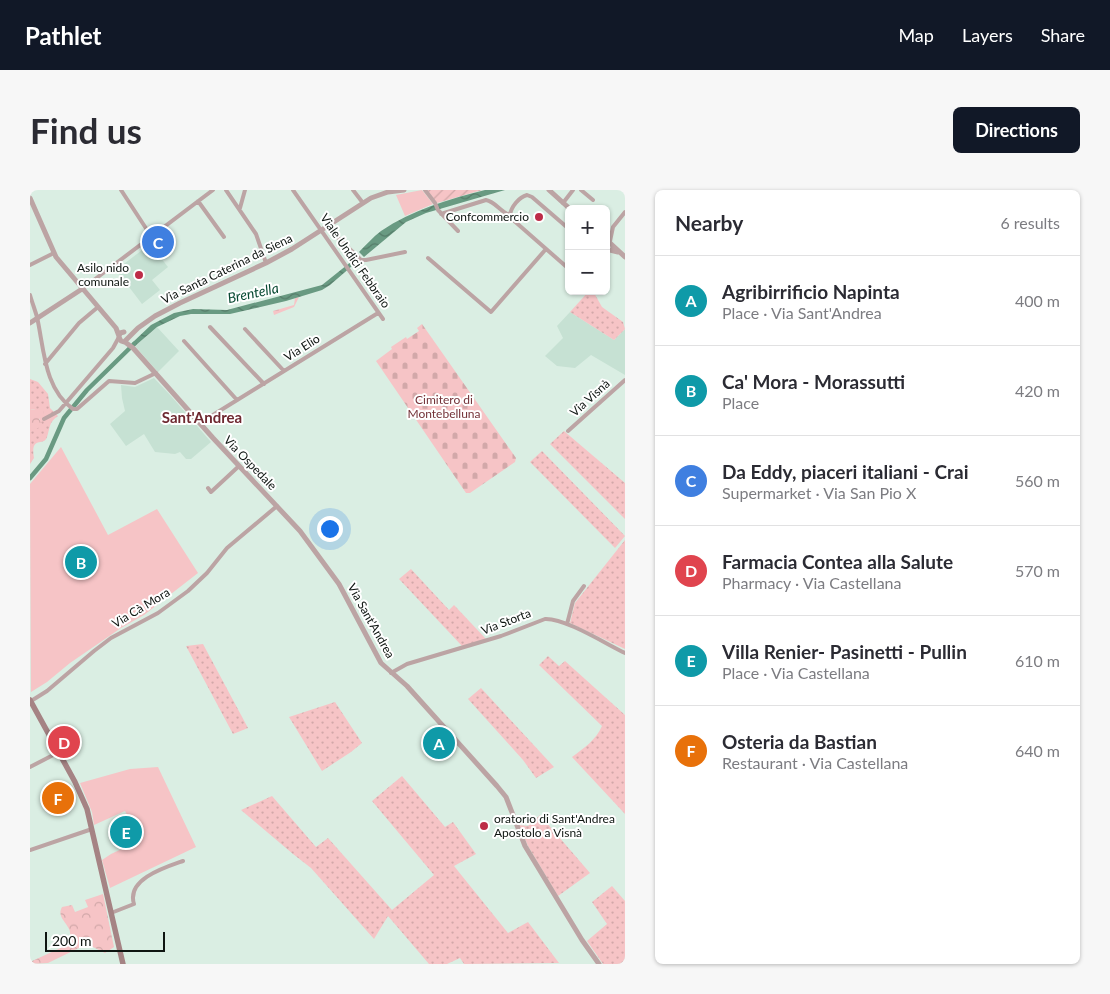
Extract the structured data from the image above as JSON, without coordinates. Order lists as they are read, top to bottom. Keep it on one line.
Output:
{"streets":{"street":["Viale Undici Febbraio","Via Santa Caterina da Siena","Via Elio","Via Visnà","Via Ospedale","Via Cà Mora","Via Sant'Andrea","Via Storta"]},"crossings":[["Viale Undici Febbraio","Via Santa Caterina da Siena"],["Viale Undici Febbraio","Via Elio"],["Via Santa Caterina da Siena","Via Ospedale"],["Via Elio","Via Ospedale"],["Via Ospedale","Via Cà Mora"],["Via Ospedale","Via Sant'Andrea"],["Via Cà Mora","Via Sant'Andrea"],["Via Sant'Andrea","Via Storta"]],"districts":["Sant'Andrea"],"water":["Brentella"],"parks":["Cimitero di Montebelluna"],"places":["Confcommercio","Asilo nido comunale","oratorio di Sant'Andrea Apostolo a Visnà"],"scale_bar":"200 m","page":{"header":"Pathlet","nav":["Map","Layers","Share"],"buttons":"Directions","title":"Find us","heading":["Nearby","6 results"],"map_buttons":["+","−"],"pins":["C","B","D","A","F","E"],"list":[{"mark":"A","name":"Agribirrificio Napinta","note":"Place · Via Sant'Andrea","value":"400 m"},{"mark":"B","name":"Ca' Mora - Morassutti","note":"Place","value":"420 m"},{"mark":"C","name":"Da Eddy, piaceri italiani - Crai","note":"Supermarket · Via San Pio X","value":"560 m"},{"mark":"D","name":"Farmacia Contea alla Salute","note":"Pharmacy · Via Castellana","value":"570 m"},{"mark":"E","name":"Villa Renier- Pasinetti - Pullin","note":"Place · Via Castellana","value":"610 m"},{"mark":"F","name":"Osteria da Bastian","note":"Restaurant · Via Castellana","value":"640 m"}],"scale":"200 m"}}
